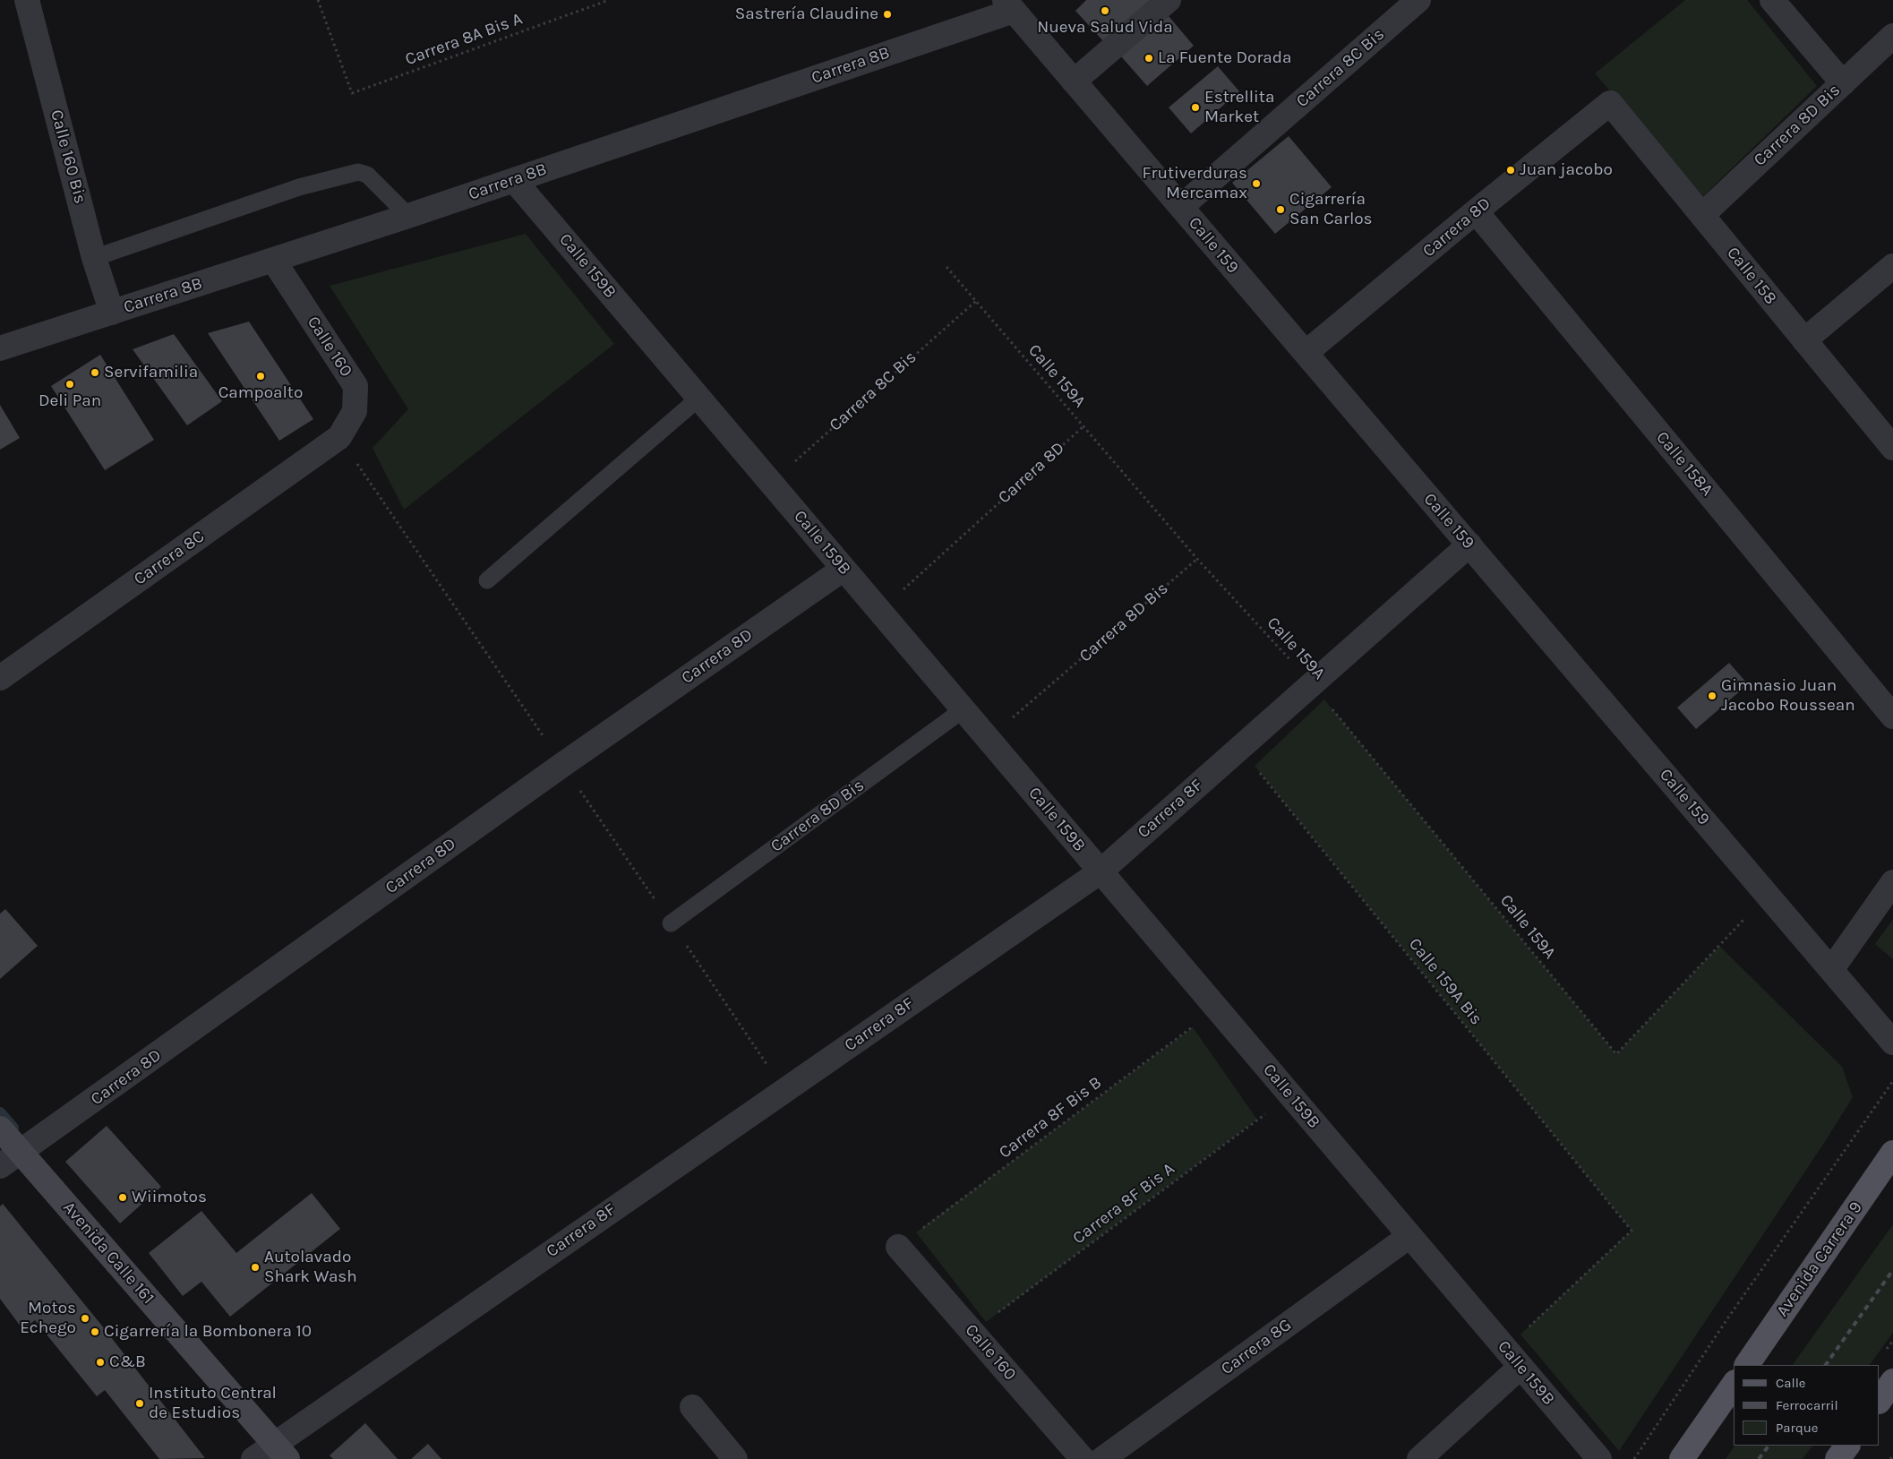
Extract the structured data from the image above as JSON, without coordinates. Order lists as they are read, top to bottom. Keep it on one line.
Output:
{"streets":{"main road":["Avenida Calle 161","Avenida Carrera 9"],"street":["Carrera 8B","Carrera 8C Bis","Carrera 8D Bis","Calle 160 Bis","Carrera 8D","Calle 159","Calle 159B","Calle 158","Calle 160","Calle 158A","Carrera 8C","Carrera 8F","Carrera 8G"],"path":["Carrera 8A Bis A","Calle 159A","Calle 159A Bis","Carrera 8F Bis B","Carrera 8F Bis A"]},"crossings":[["Carrera 8B","Calle 160 Bis"],["Carrera 8B","Calle 159"],["Carrera 8B","Calle 159B"],["Carrera 8B","Calle 160"],["Carrera 8C Bis","Calle 159"],["Carrera 8C Bis","Calle 159B"],["Carrera 8C Bis","Calle 159A"],["Carrera 8D Bis","Calle 159B"],["Carrera 8D Bis","Calle 158"],["Carrera 8D Bis","Calle 159A"],["Carrera 8D","Calle 159"],["Carrera 8D","Calle 159B"],["Carrera 8D","Calle 158"],["Carrera 8D","Calle 159A"],["Carrera 8D","Calle 158A"],["Carrera 8D","Avenida Calle 161"],["Calle 159","Calle 159A"],["Calle 159","Carrera 8F"],["Calle 159B","Carrera 8F"],["Calle 159B","Calle 159A Bis"],["Calle 159B","Carrera 8F Bis B"],["Calle 159B","Carrera 8F Bis A"],["Calle 159B","Carrera 8G"],["Calle 160","Carrera 8C"],["Calle 160","Carrera 8F Bis B"],["Calle 160","Carrera 8F Bis A"],["Calle 159A","Carrera 8F"],["Carrera 8F","Calle 159A Bis"],["Carrera 8F","Avenida Calle 161"]],"places":["Nueva Salud Vida","Sastrería Claudine","La Fuente Dorada","Estrellita Market","Juan jacobo","Frutiverduras Mercamax","Cigarrería San Carlos","Servifamilia","Campoalto","Deli Pan","Gimnasio Juan Jacobo Roussean","Wiimotos","Autolavado Shark Wash","Motos Echego","Cigarrería la Bombonera 10","C&B","Instituto Central de Estudios"],"legend":["Calle","Ferrocarril","Parque"]}
